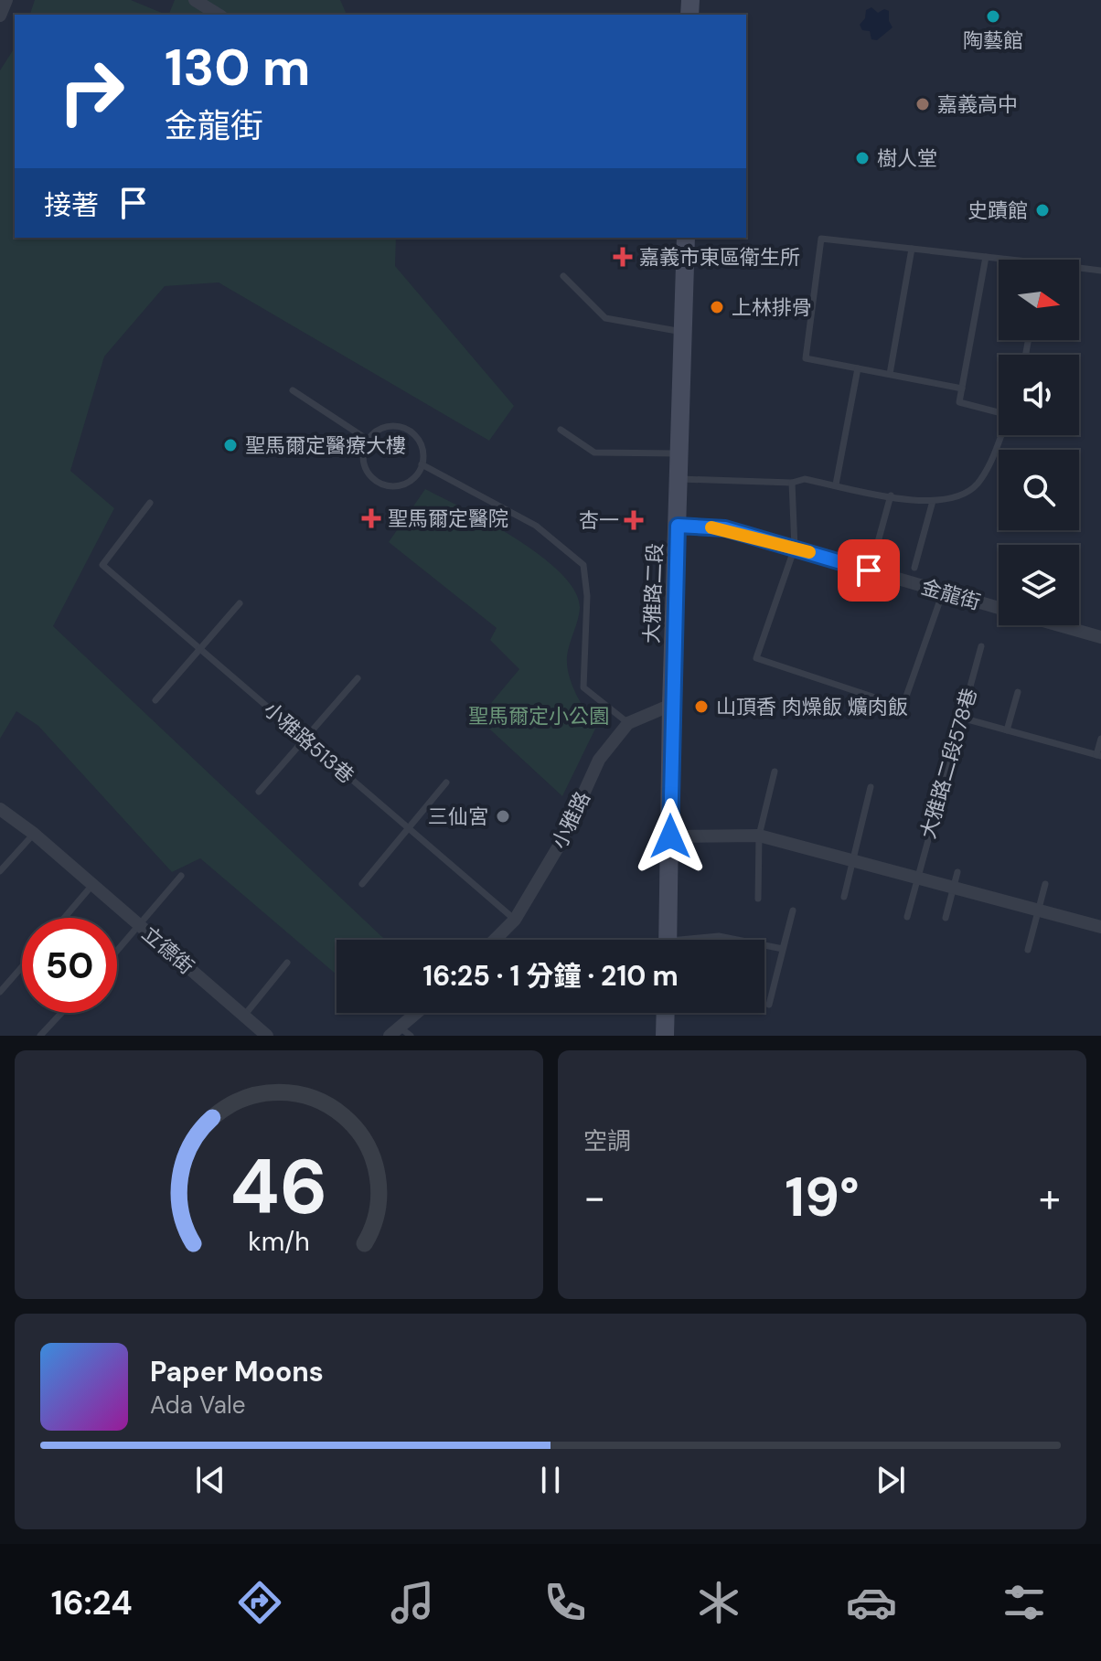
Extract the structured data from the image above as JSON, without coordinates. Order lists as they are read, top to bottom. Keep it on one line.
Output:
{"streets":{"main road":["大雅路二段"],"street":["金龍街","小雅路","立德街"],"lane":["小雅路513巷","大雅路二段578巷"]},"crossings":[["大雅路二段","金龍街"],["大雅路二段","小雅路"],["小雅路513巷","小雅路"]],"parks":["聖馬爾定小公園"],"places":{"other":["陶藝館","嘉義高中","樹人堂","史蹟館","上林排骨","聖馬爾定醫療大樓","山頂香 肉燥飯 爌肉飯","三仙宮"],"health":["嘉義市東區衛生所","聖馬爾定醫院","杏一"]},"north":"right","page":{"turn":["130 m","金龍街"],"then":"接著","limit":"50","trip":"16:25 · 1 分鐘 · 210 m","tile":"空調","heat":["−","19°","+"],"song":["Paper Moons","Ada Vale"],"tabs":"16:24","gauge":["46","km/h"]}}
